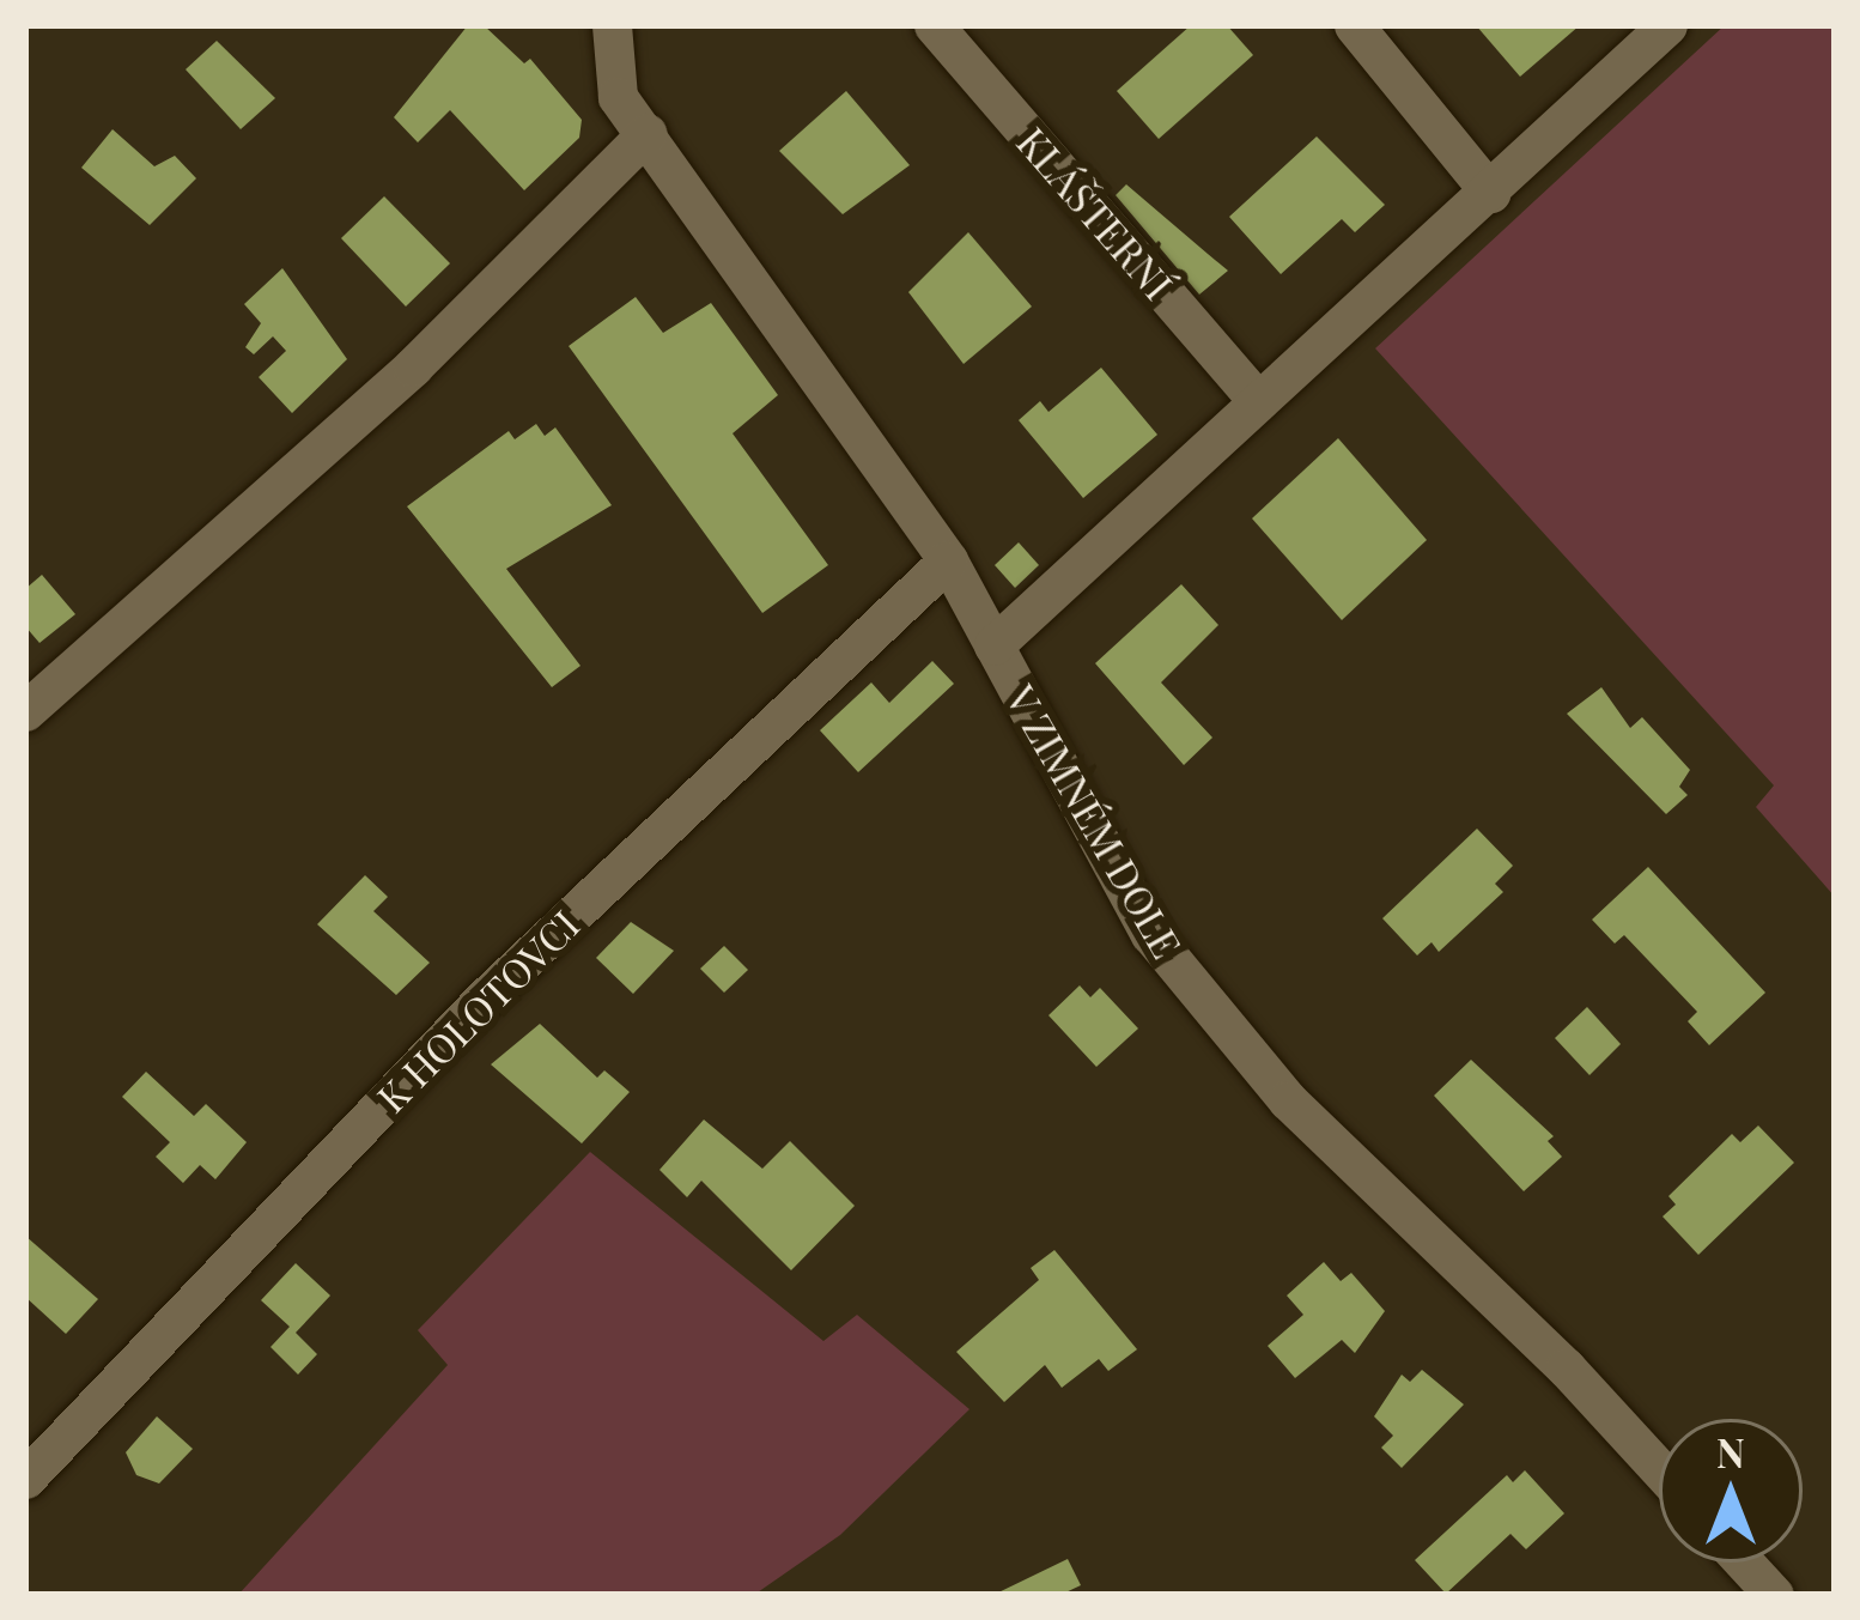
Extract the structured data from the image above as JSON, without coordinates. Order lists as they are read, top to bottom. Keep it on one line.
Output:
{"streets":{"street":["KLÁŠTERNÍ","V ZIMNÉM DOLE","K HOLOTOVCI"]},"crossings":[["V ZIMNÉM DOLE","K HOLOTOVCI"]],"north":"top"}
